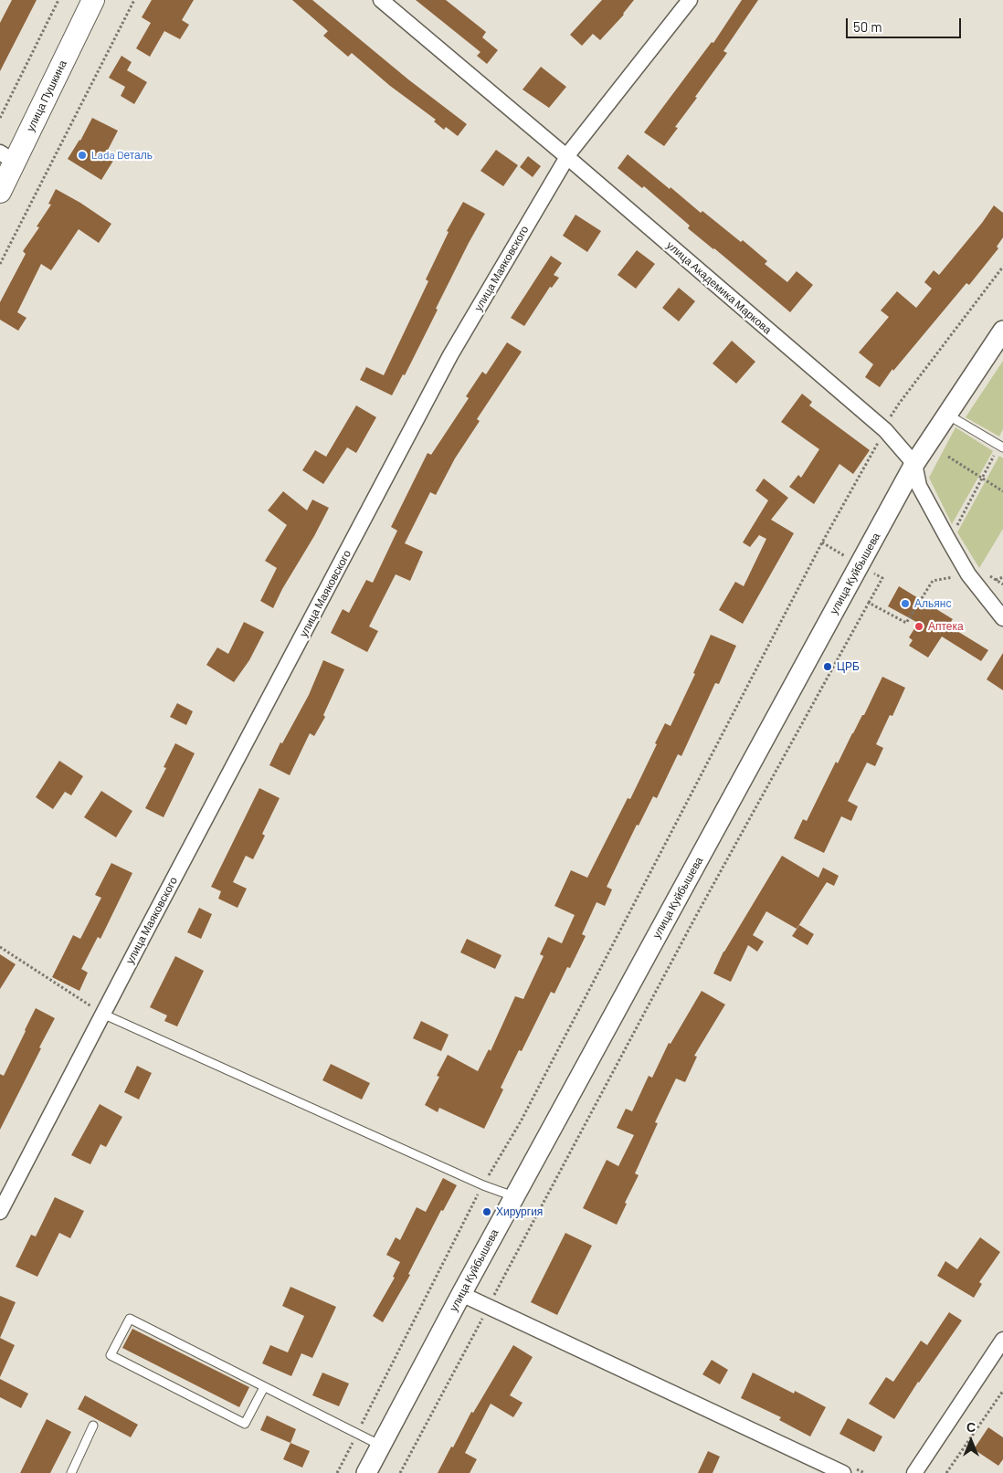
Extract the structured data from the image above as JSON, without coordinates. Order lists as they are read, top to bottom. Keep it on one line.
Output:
{"streets":{"main road":["улица Пушкина"],"street":["улица Маяковского","улица Академика Маркова","улица Куйбышева"]},"crossings":[["улица Маяковского","улица Академика Маркова"],["улица Академика Маркова","улица Куйбышева"]],"places":["Lada Dеталь","Альянс","Аптека","ЦРБ","Хирургия"],"scale_bar":"50 m","north":"top"}
